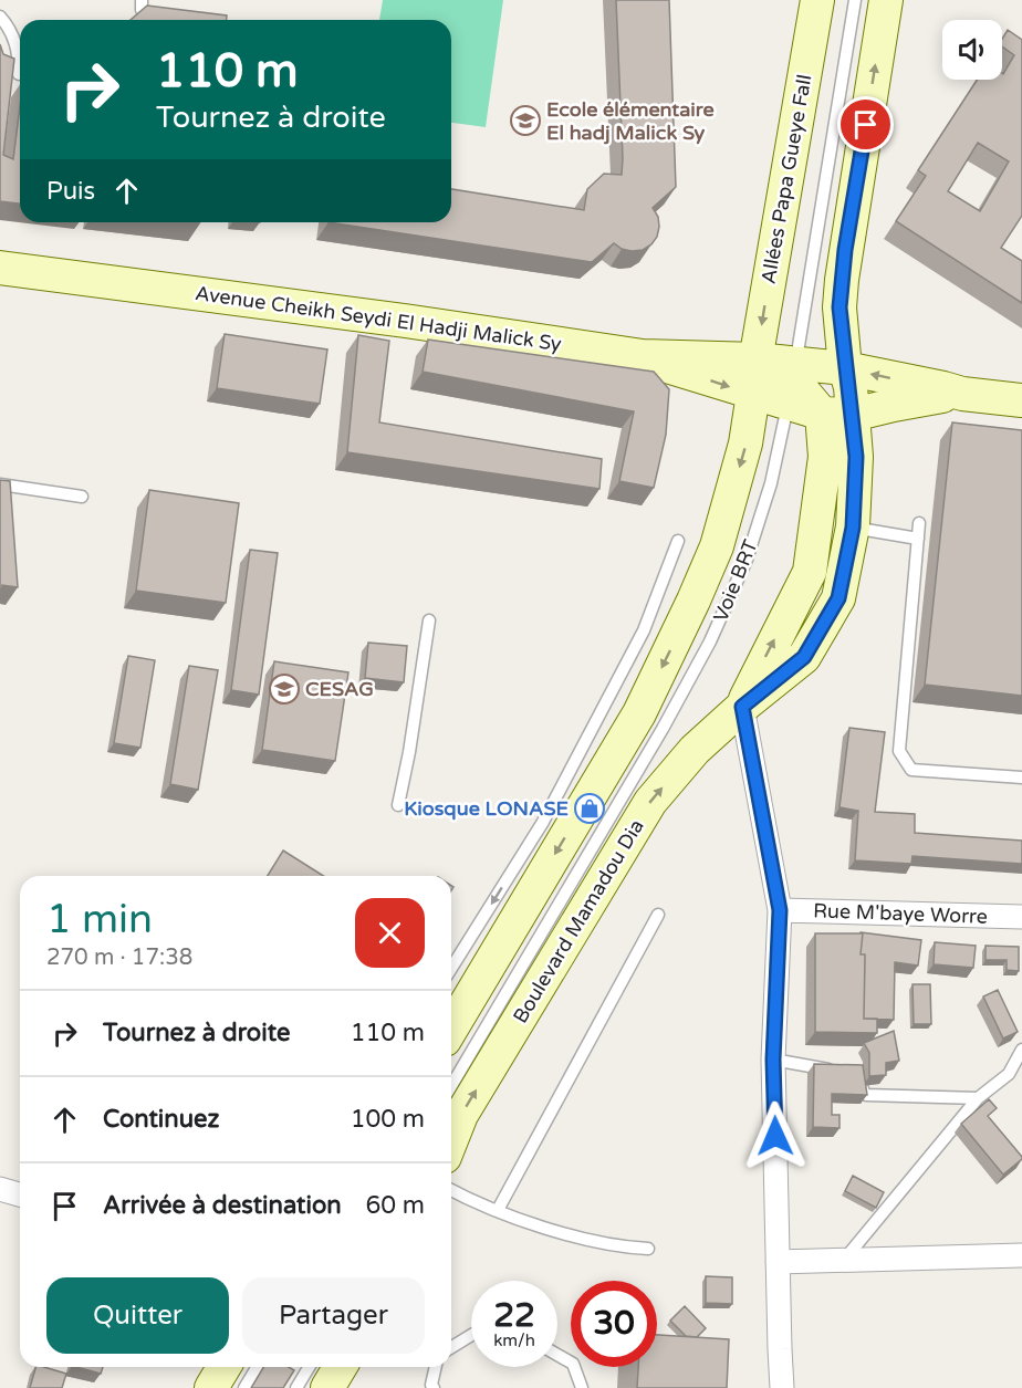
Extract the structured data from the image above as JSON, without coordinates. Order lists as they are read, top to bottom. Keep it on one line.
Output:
{"streets":{"street":["Allées Papa Gueye Fall","Avenue Cheikh Seydi El Hadji Malick Sy","Rue M'baye Worre","Boulevard Mamadou Dia"],"lane":["Voie BRT"]},"crossings":[["Allées Papa Gueye Fall","Avenue Cheikh Seydi El Hadji Malick Sy"],["Avenue Cheikh Seydi El Hadji Malick Sy","Voie BRT"]],"places":{"school or university":["Ecole élémentaire El hadj Malick Sy","CESAG"],"shop":["Kiosque LONASE"]},"page":{"turn":["110 m","Tournez à droite"],"then":"Puis","heading":["1 min","270 m · 17:38"],"list":[{"name":"Tournez à droite","value":"110 m"},{"name":"Continuez","value":"100 m"},{"name":"Arrivée à destination","value":"60 m"}],"buttons":["Quitter","Partager"],"speed":"22 km/h","limit":"30"}}
